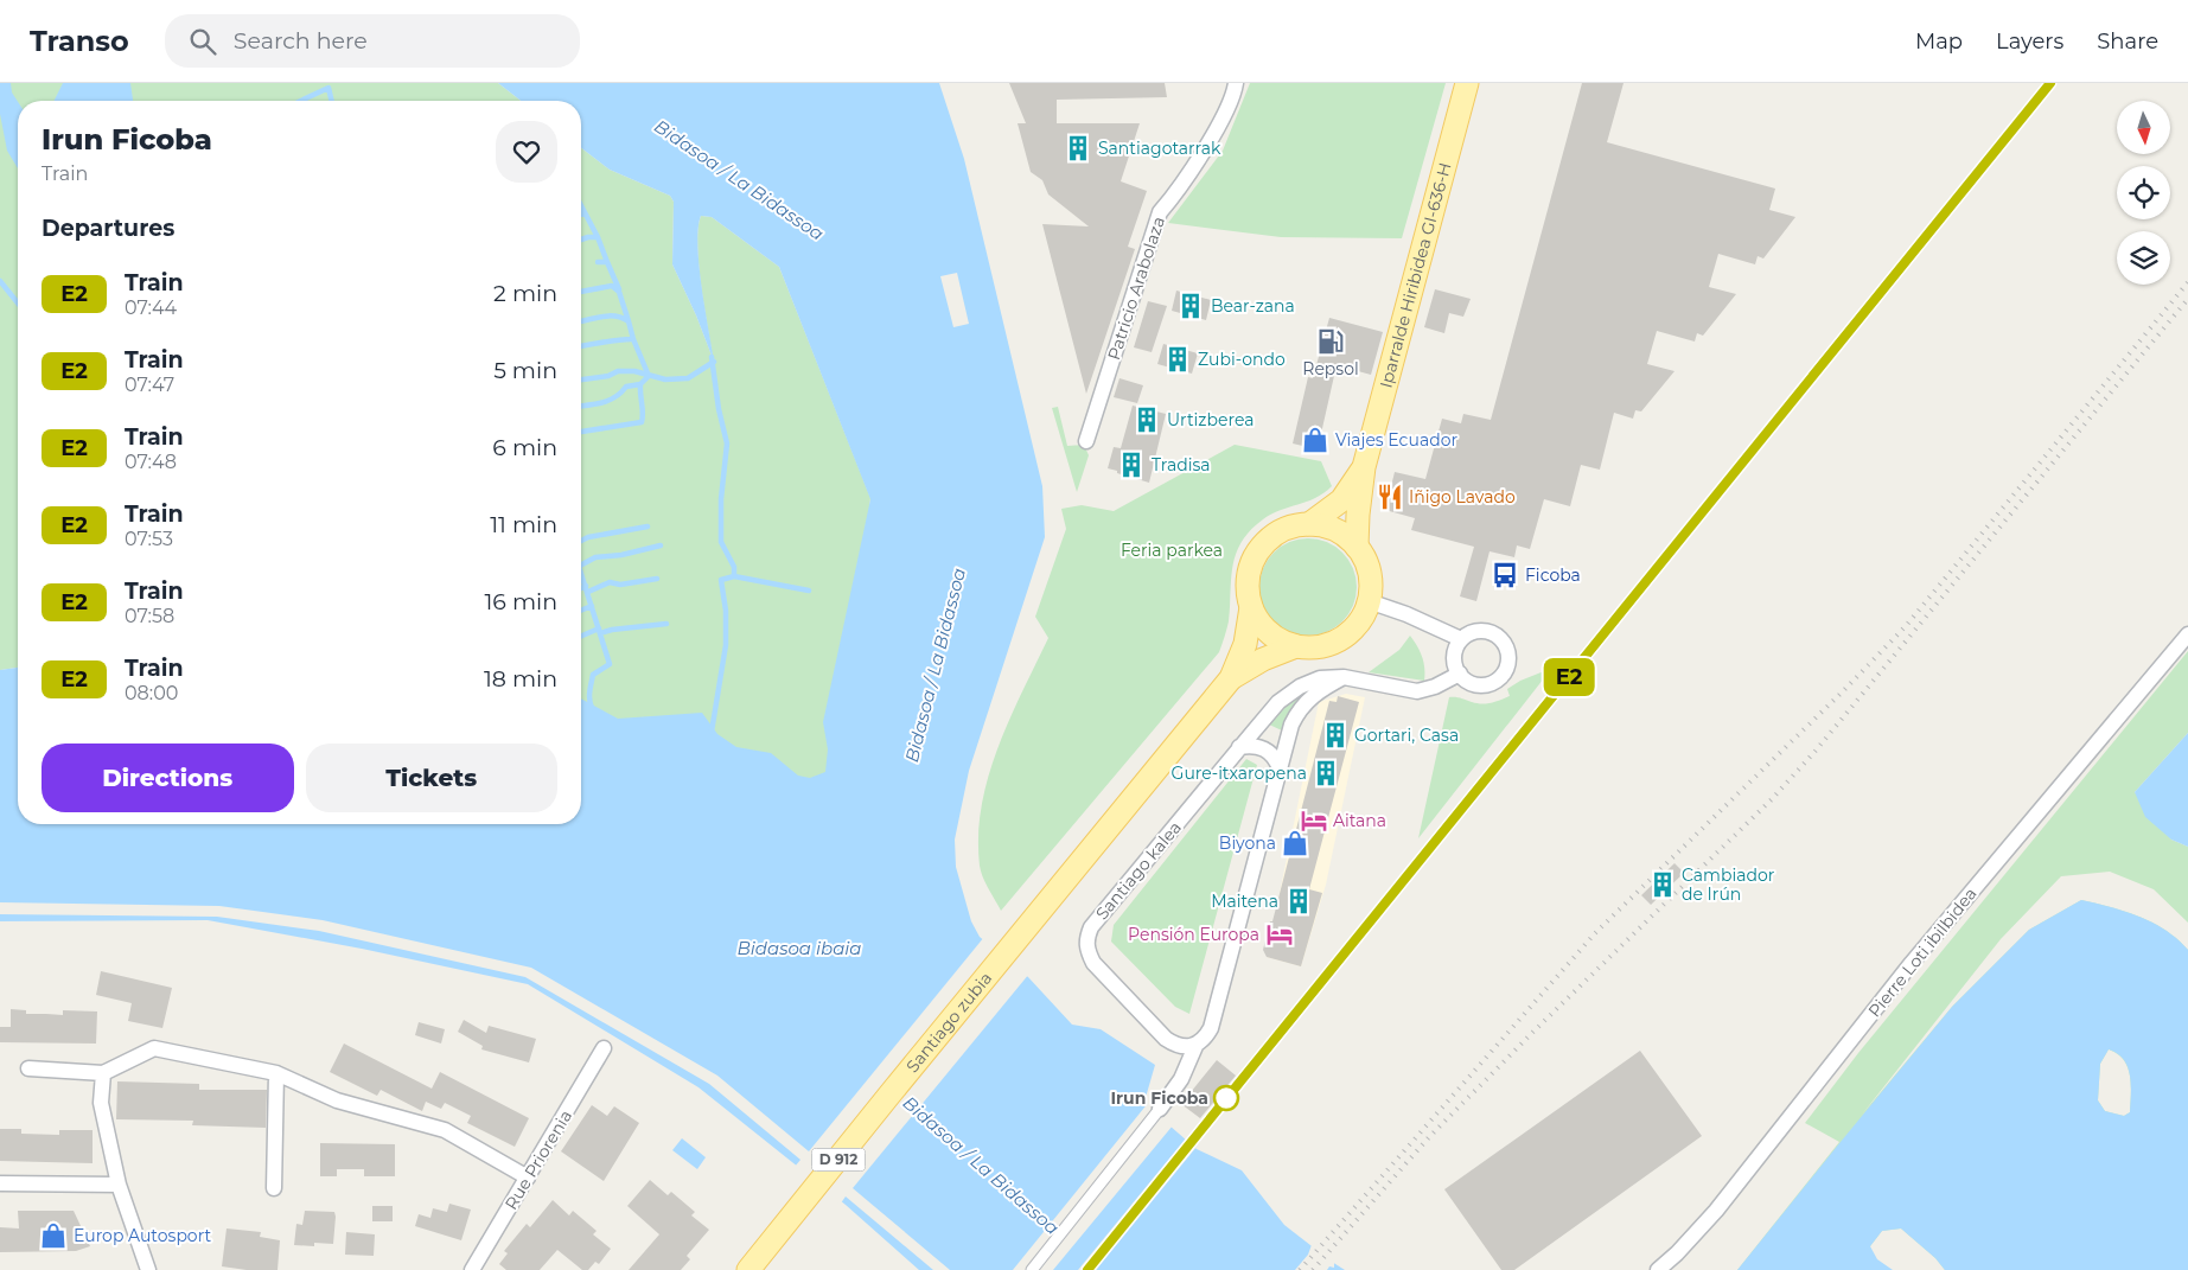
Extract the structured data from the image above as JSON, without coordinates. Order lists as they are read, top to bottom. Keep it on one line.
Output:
{"streets":{"main road":["Iparralde Hiribidea GI-636-H","Santiago zubia","D 912"],"street":["Patricio Arabolaza","Santiago kalea","Pierre Loti ibilbidea","Rue Priorenia"]},"crossings":[["Iparralde Hiribidea GI-636-H","Santiago zubia"]],"water":["Bidasoa / La Bidassoa","Bidasoa ibaia"],"parks":["Feria parkea"],"places":{"building":["Santiagotarrak","Bear-zana","Zubi-ondo","Urtizberea","Tradisa","Gortari, Casa","Gure-itxaropena","Cambiador de Irún","Maitena"],"fuel station":["Repsol"],"shop":["Viajes Ecuador","Biyona","Europ Autosport"],"restaurant":["Iñigo Lavado"],"bus stop":["Ficoba"],"hotel":["Aitana","Pensión Europa"],"other":["Irun Ficoba"]},"north":"bottom","page":{"header":"Transo","search":"Search here","nav":["Map","Layers","Share"],"on_map":"E2","heading":[["Irun Ficoba","Train"],"Departures"],"list":[{"mark":"E2","name":"Train","note":"07:44","value":"2 min"},{"mark":"E2","name":"Train","note":"07:47","value":"5 min"},{"mark":"E2","name":"Train","note":"07:48","value":"6 min"},{"mark":"E2","name":"Train","note":"07:53","value":"11 min"},{"mark":"E2","name":"Train","note":"07:58","value":"16 min"},{"mark":"E2","name":"Train","note":"08:00","value":"18 min"}],"buttons":["Directions","Tickets"]}}
